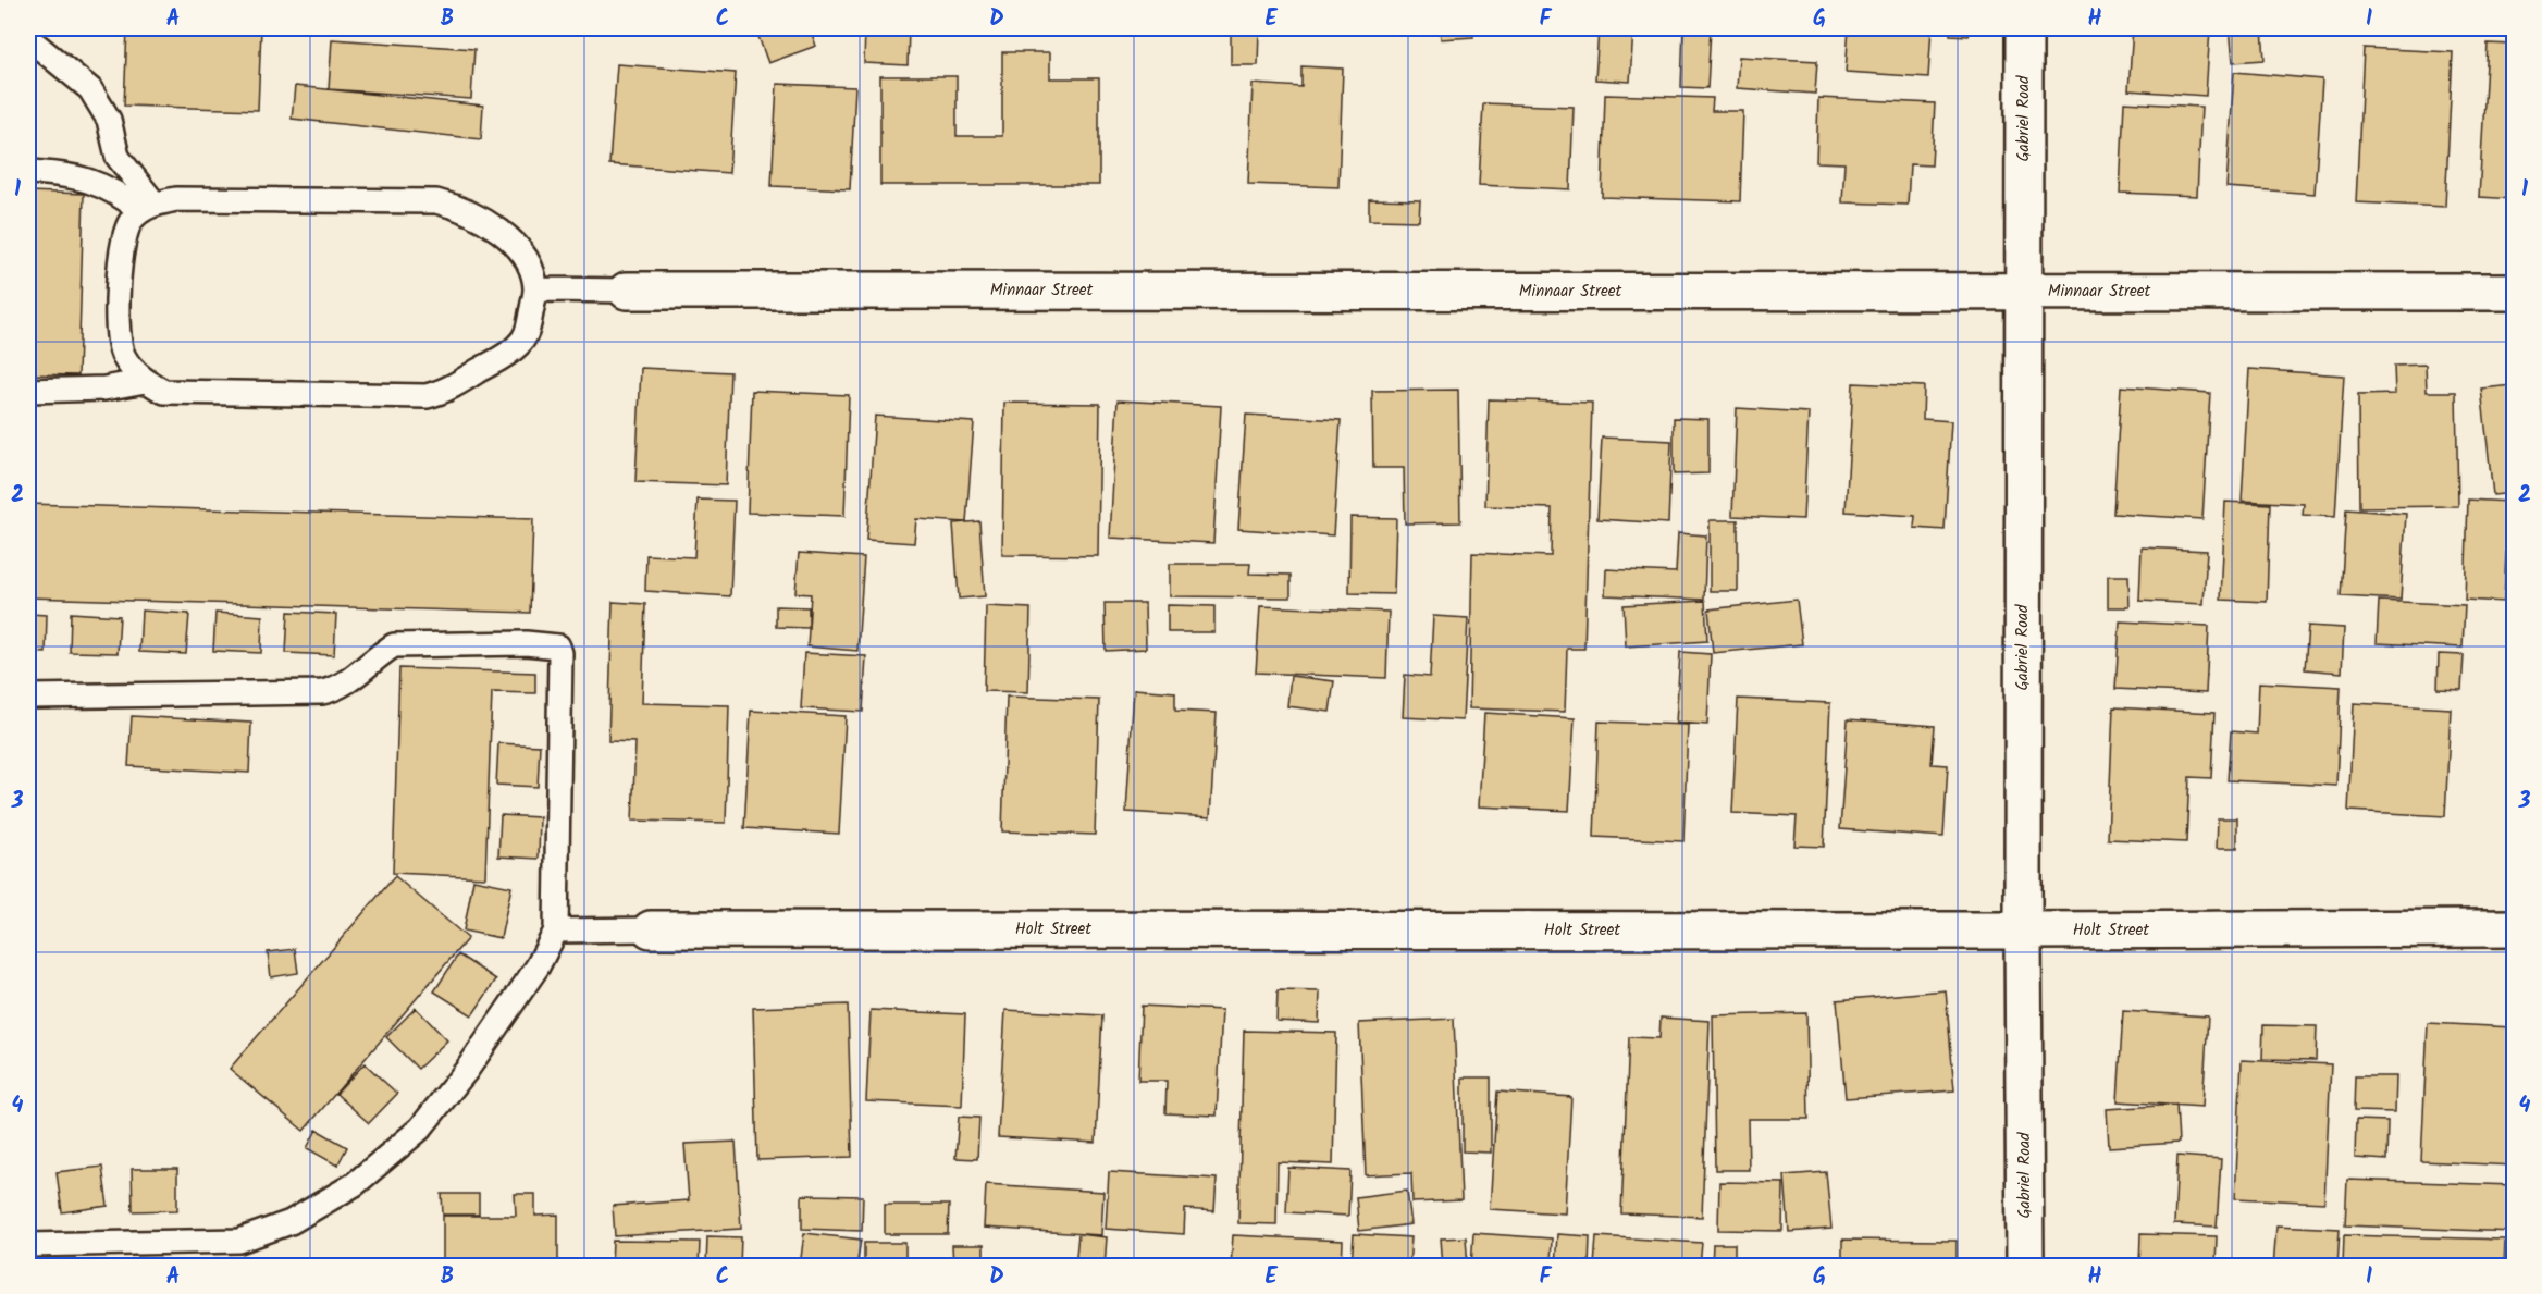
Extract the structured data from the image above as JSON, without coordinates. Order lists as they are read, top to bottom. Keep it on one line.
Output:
{"streets":{"street":["Gabriel Road","Minnaar Street","Holt Street"]},"crossings":[["Gabriel Road","Minnaar Street"],["Gabriel Road","Holt Street"]],"grid":{"columns":["A","B","C","D","E","F","G","H","I"],"rows":["1","2","3","4"]}}
